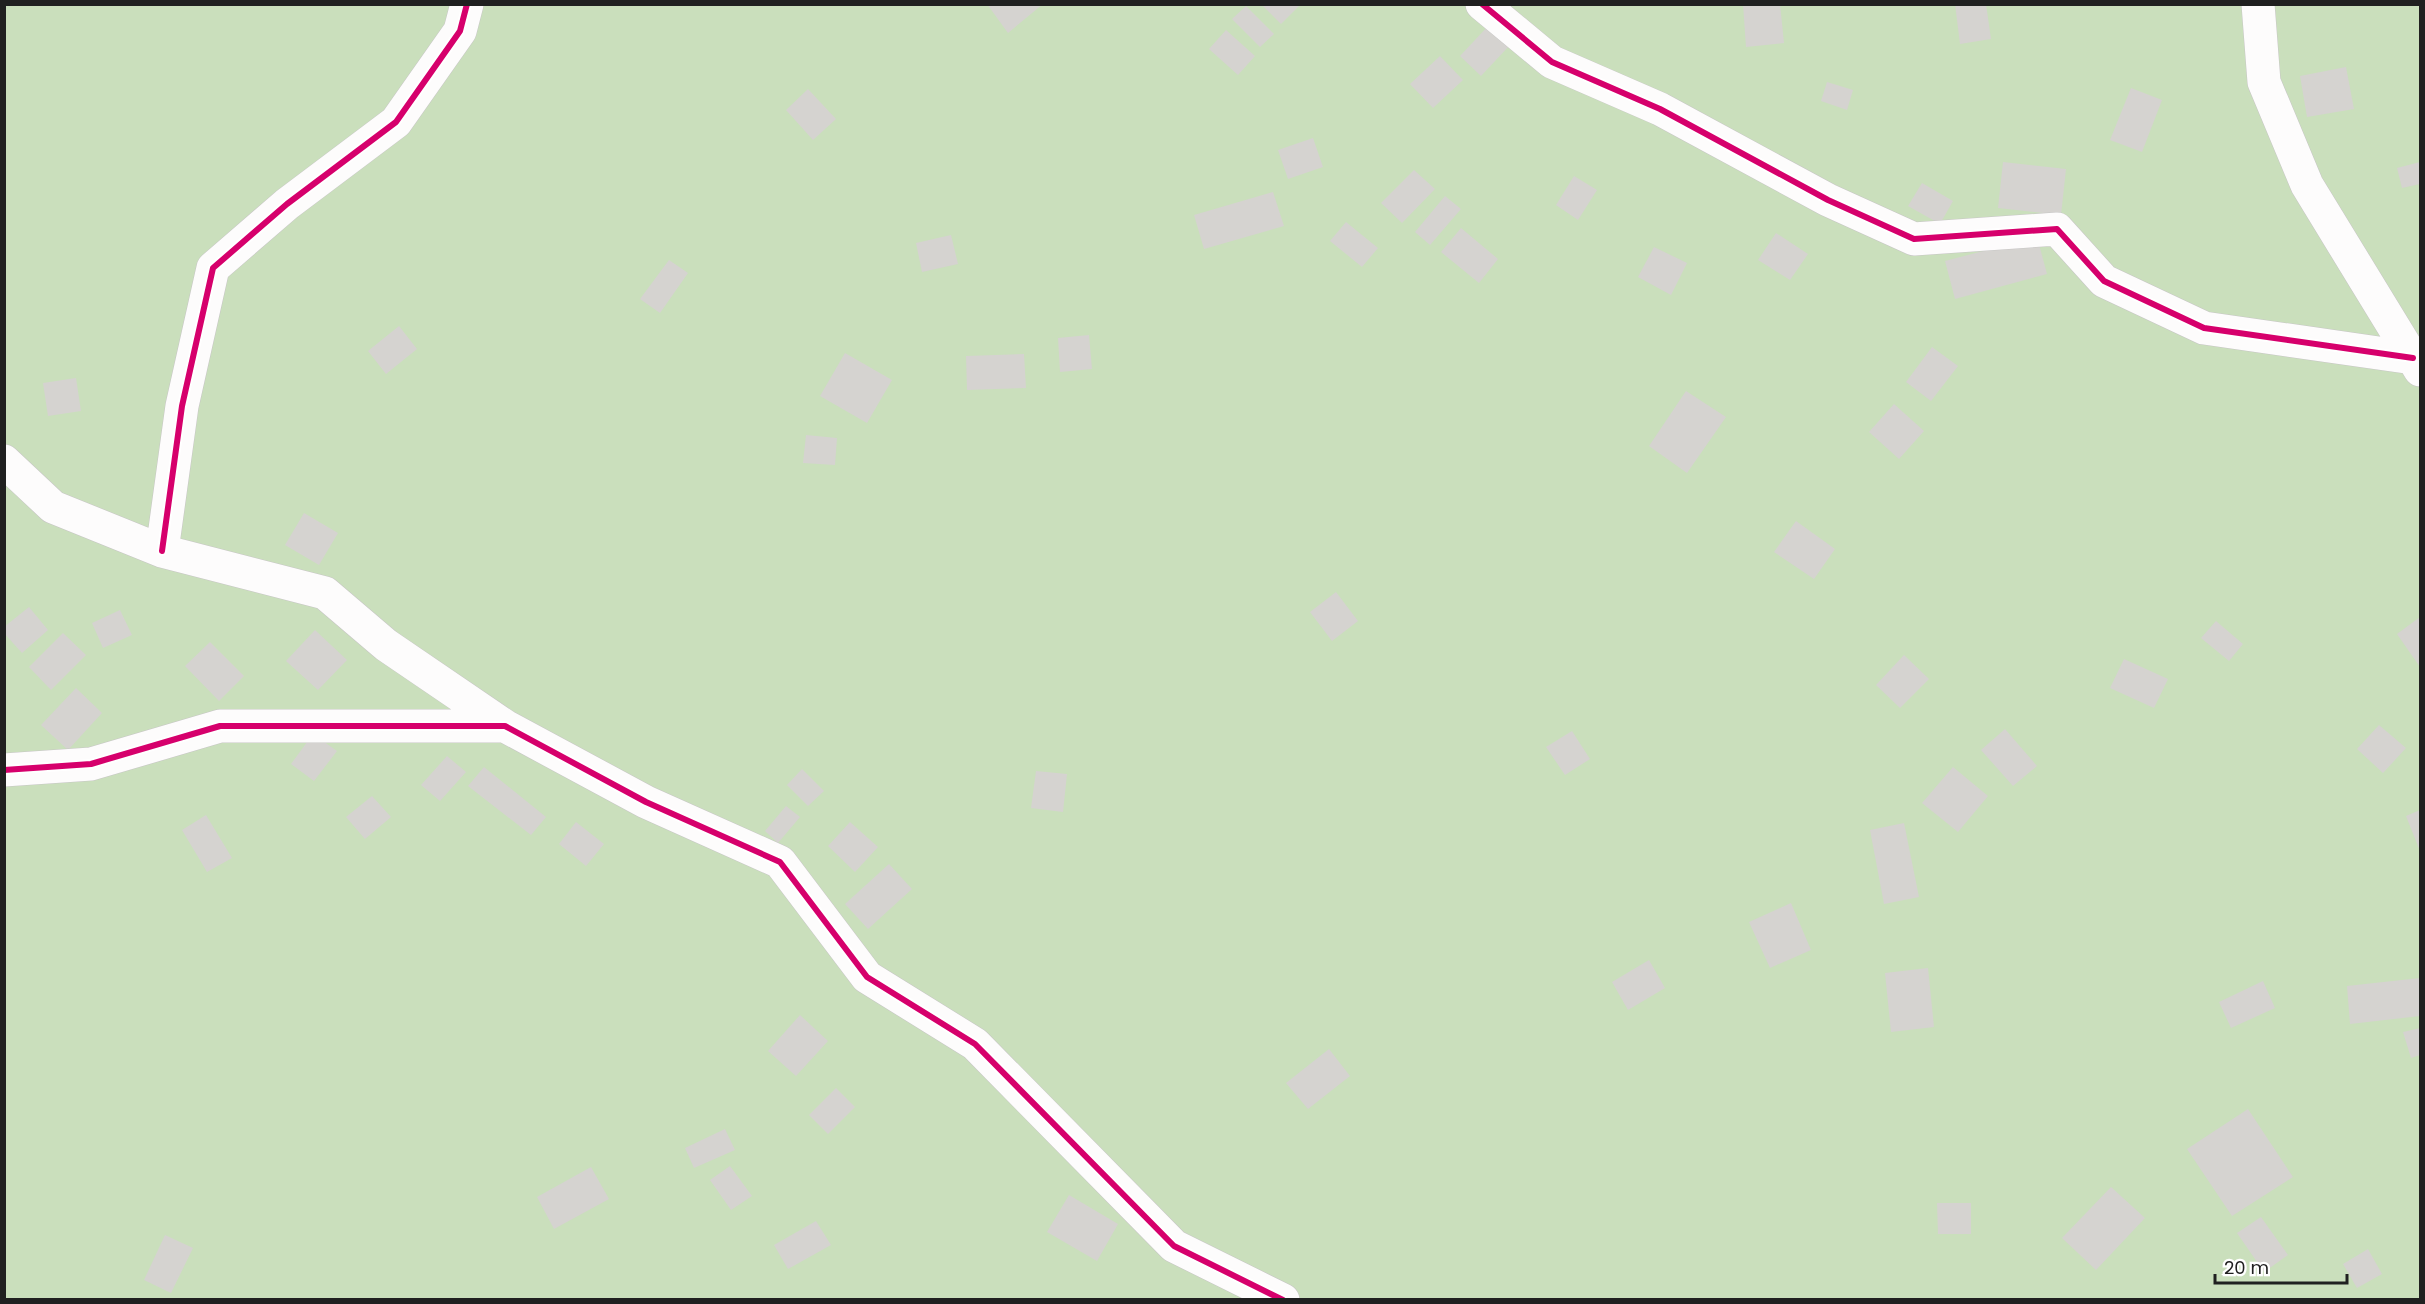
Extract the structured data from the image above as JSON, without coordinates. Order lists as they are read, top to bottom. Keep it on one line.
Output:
{"scale_bar":"20 m"}
